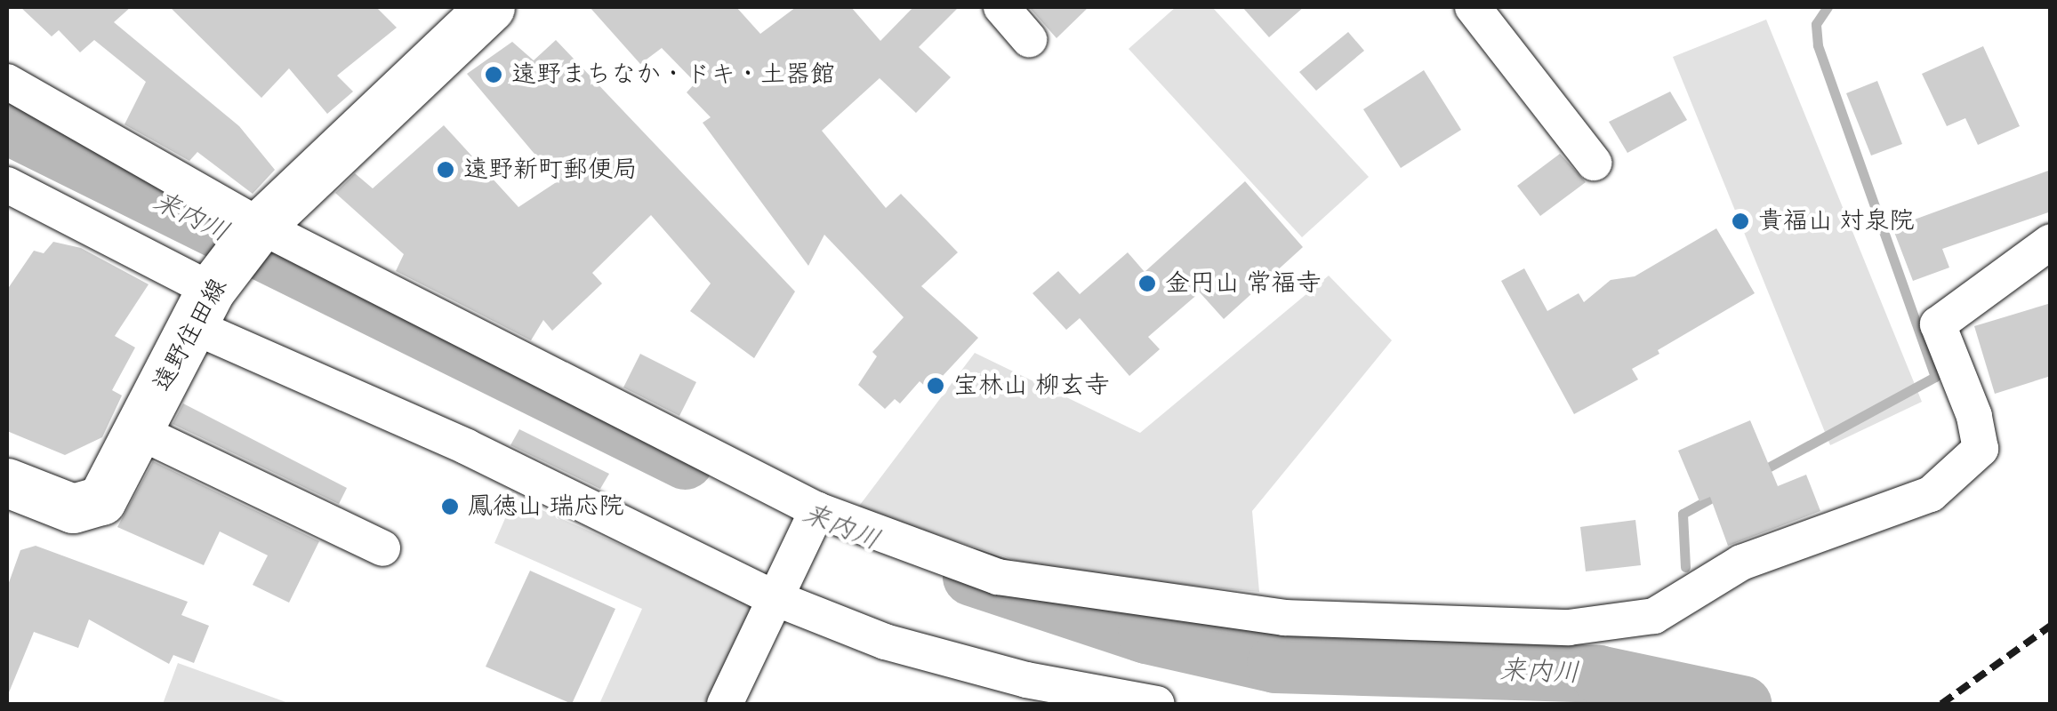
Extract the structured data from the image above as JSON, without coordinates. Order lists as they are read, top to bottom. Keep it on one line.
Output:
{"streets":{"main road":["遠野住田線"]},"water":["来内川"],"places":["遠野まちなか・ドキ・土器館","遠野新町郵便局","貴福山 対泉院","金円山 常福寺","宝林山 柳玄寺","鳳徳山 瑞応院"]}
